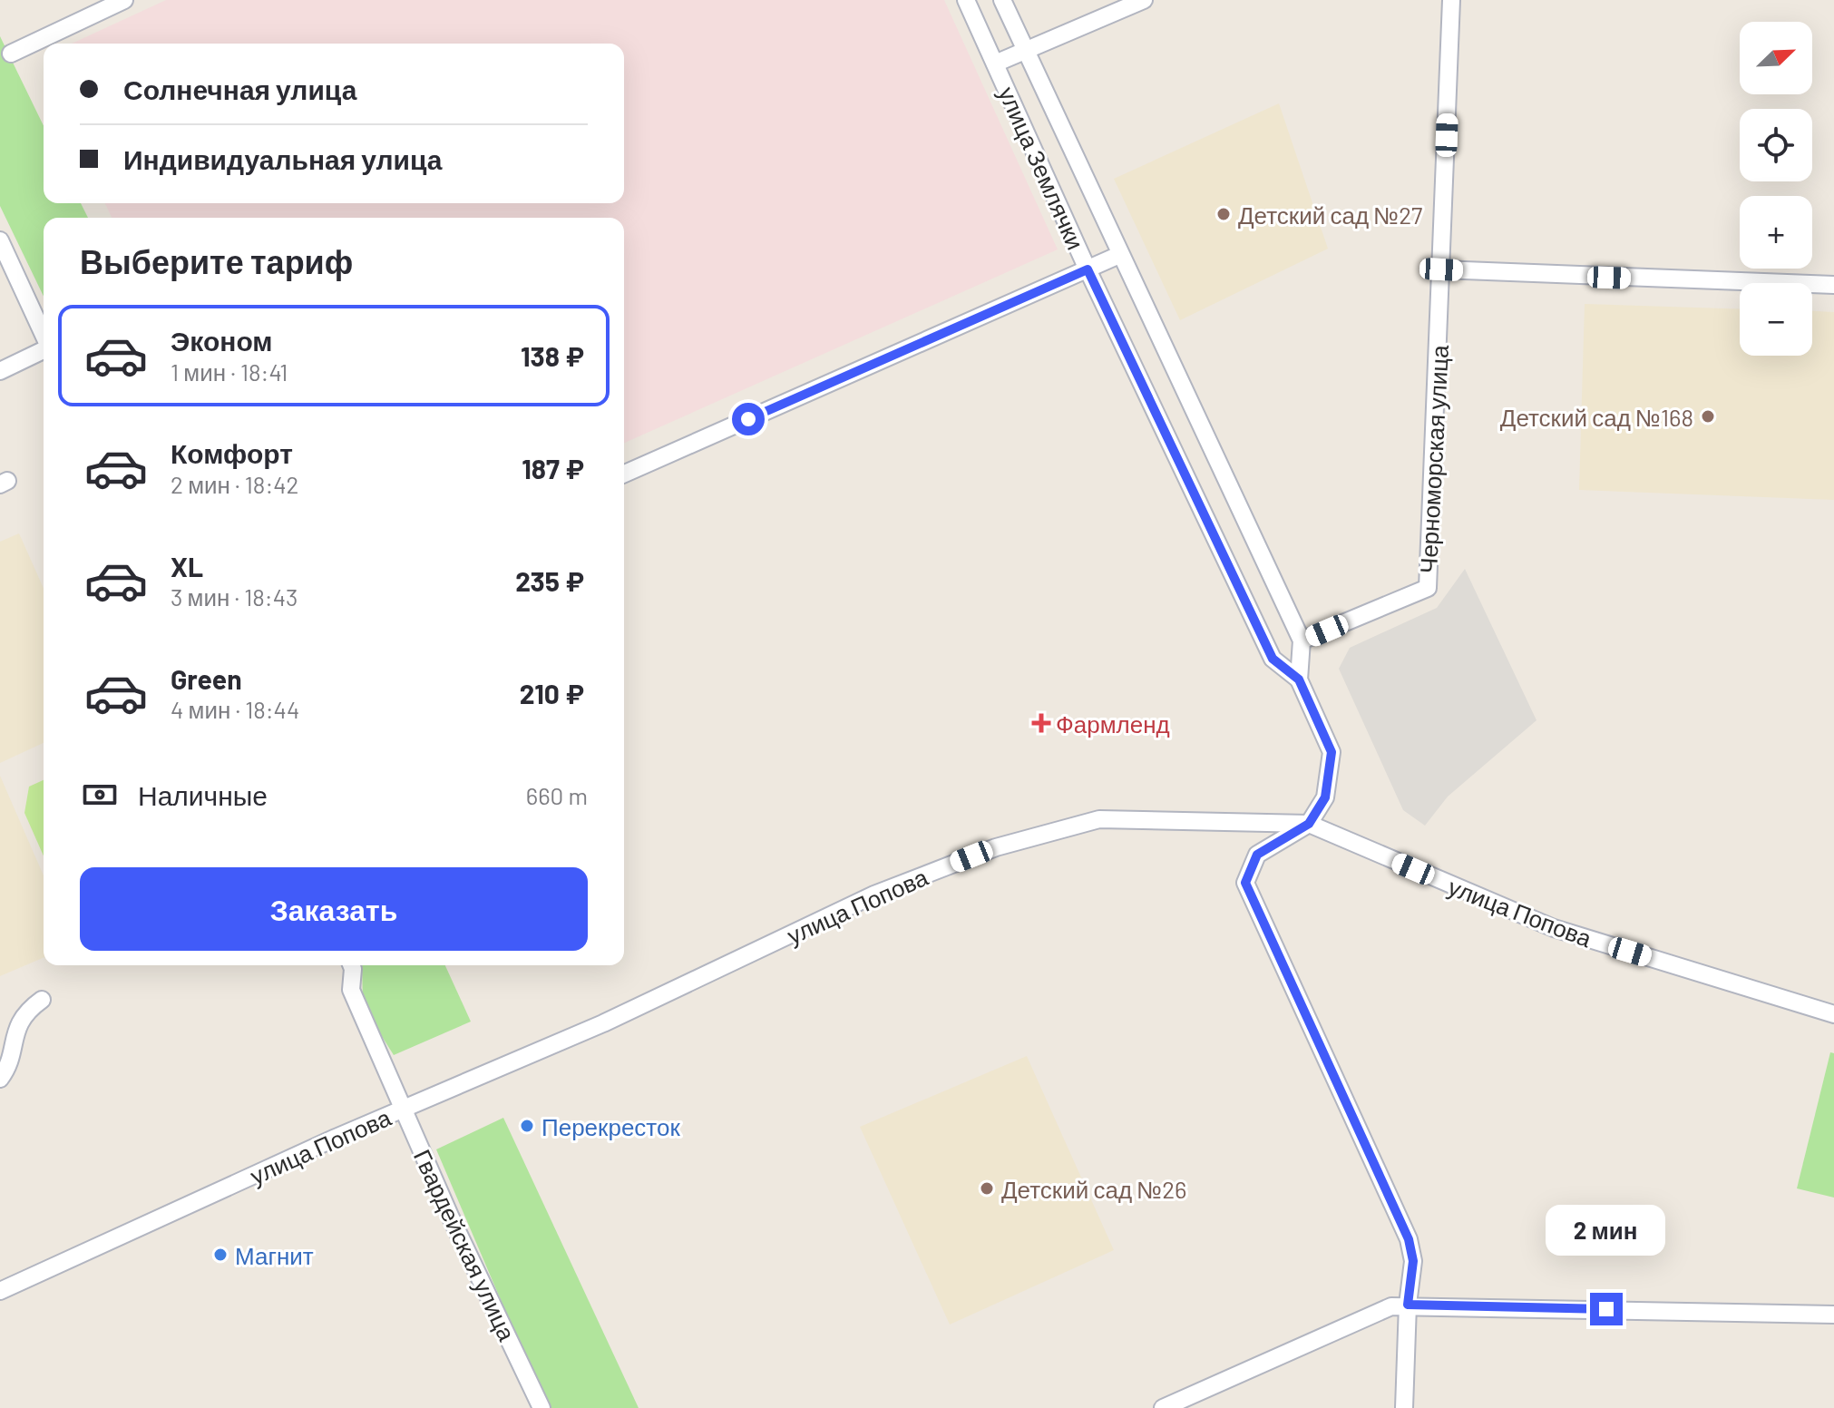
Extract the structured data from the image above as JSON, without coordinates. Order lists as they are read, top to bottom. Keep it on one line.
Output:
{"streets":{"street":["улица Землячки","Черноморская улица","улица Попова","Гвардейская улица"]},"crossings":[["улица Землячки","Черноморская улица"],["улица Попова","Гвардейская улица"]],"places":{"other":["Детский сад №27","Детский сад №168","Перекресток","Детский сад №26","Магнит"],"health":["Фармленд"]},"north":"top right","page":{"map_buttons":["+","−"],"banner":["Солнечная улица","Индивидуальная улица"],"heading":"Выберите тариф","list":[{"name":"Эконом","note":"1 мин · 18:41","value":"138 ₽"},{"name":"Комфорт","note":"2 мин · 18:42","value":"187 ₽"},{"name":"XL","note":"3 мин · 18:43","value":"235 ₽"},{"name":"Green","note":"4 мин · 18:44","value":"210 ₽"}],"pay":["Наличные","660 m"],"buttons":"Заказать","bubble":"2 мин"}}
